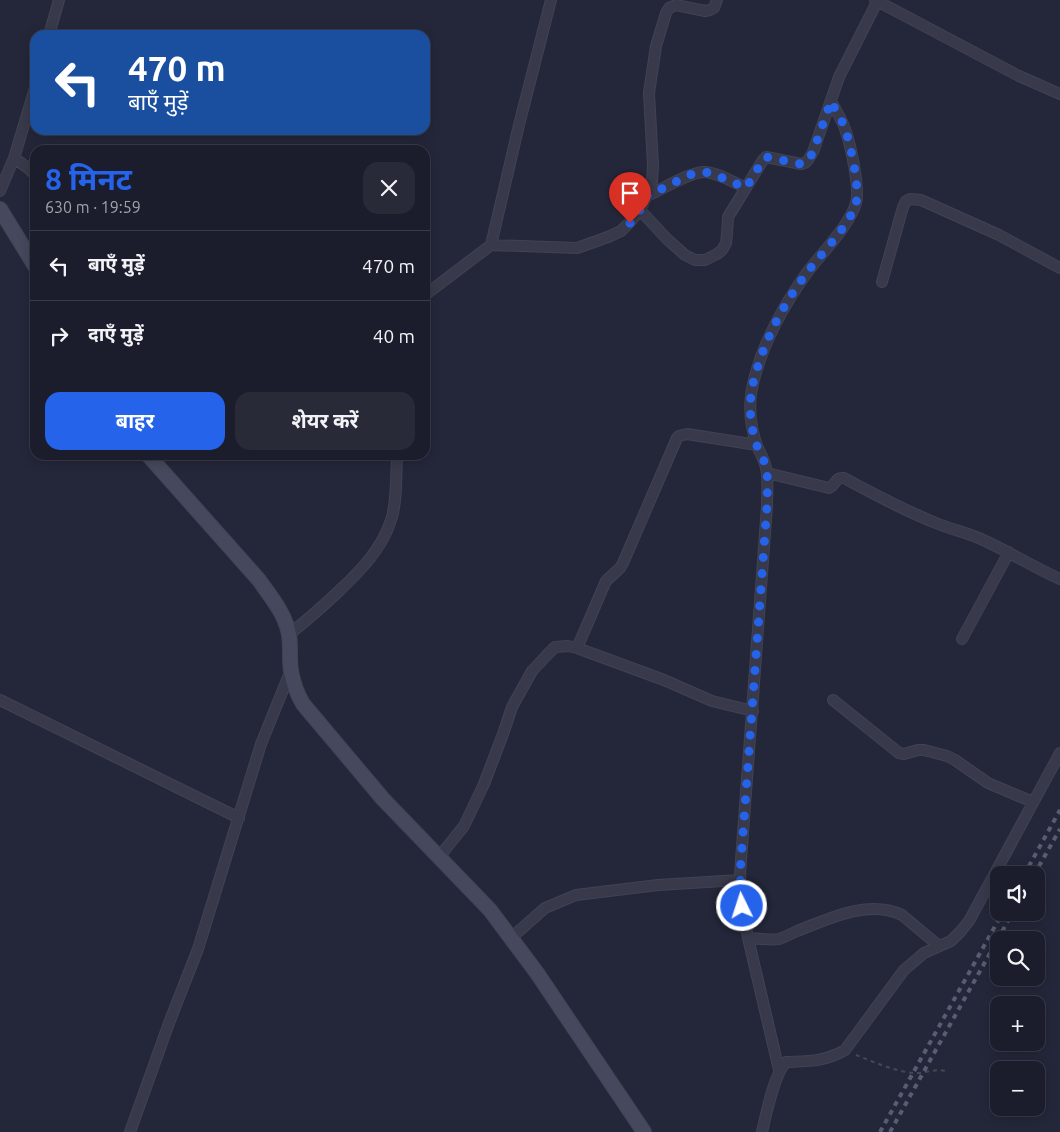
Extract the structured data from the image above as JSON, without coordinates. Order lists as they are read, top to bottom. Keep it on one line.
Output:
{"page":{"turn":["470 m","बाएँ मुड़ें"],"heading":["8 मिनट","630 m · 19:59"],"list":[{"name":"बाएँ मुड़ें","value":"470 m"},{"name":"दाएँ मुड़ें","value":"40 m"}],"buttons":["बाहर","शेयर करें"],"map_buttons":["+","−"]}}
